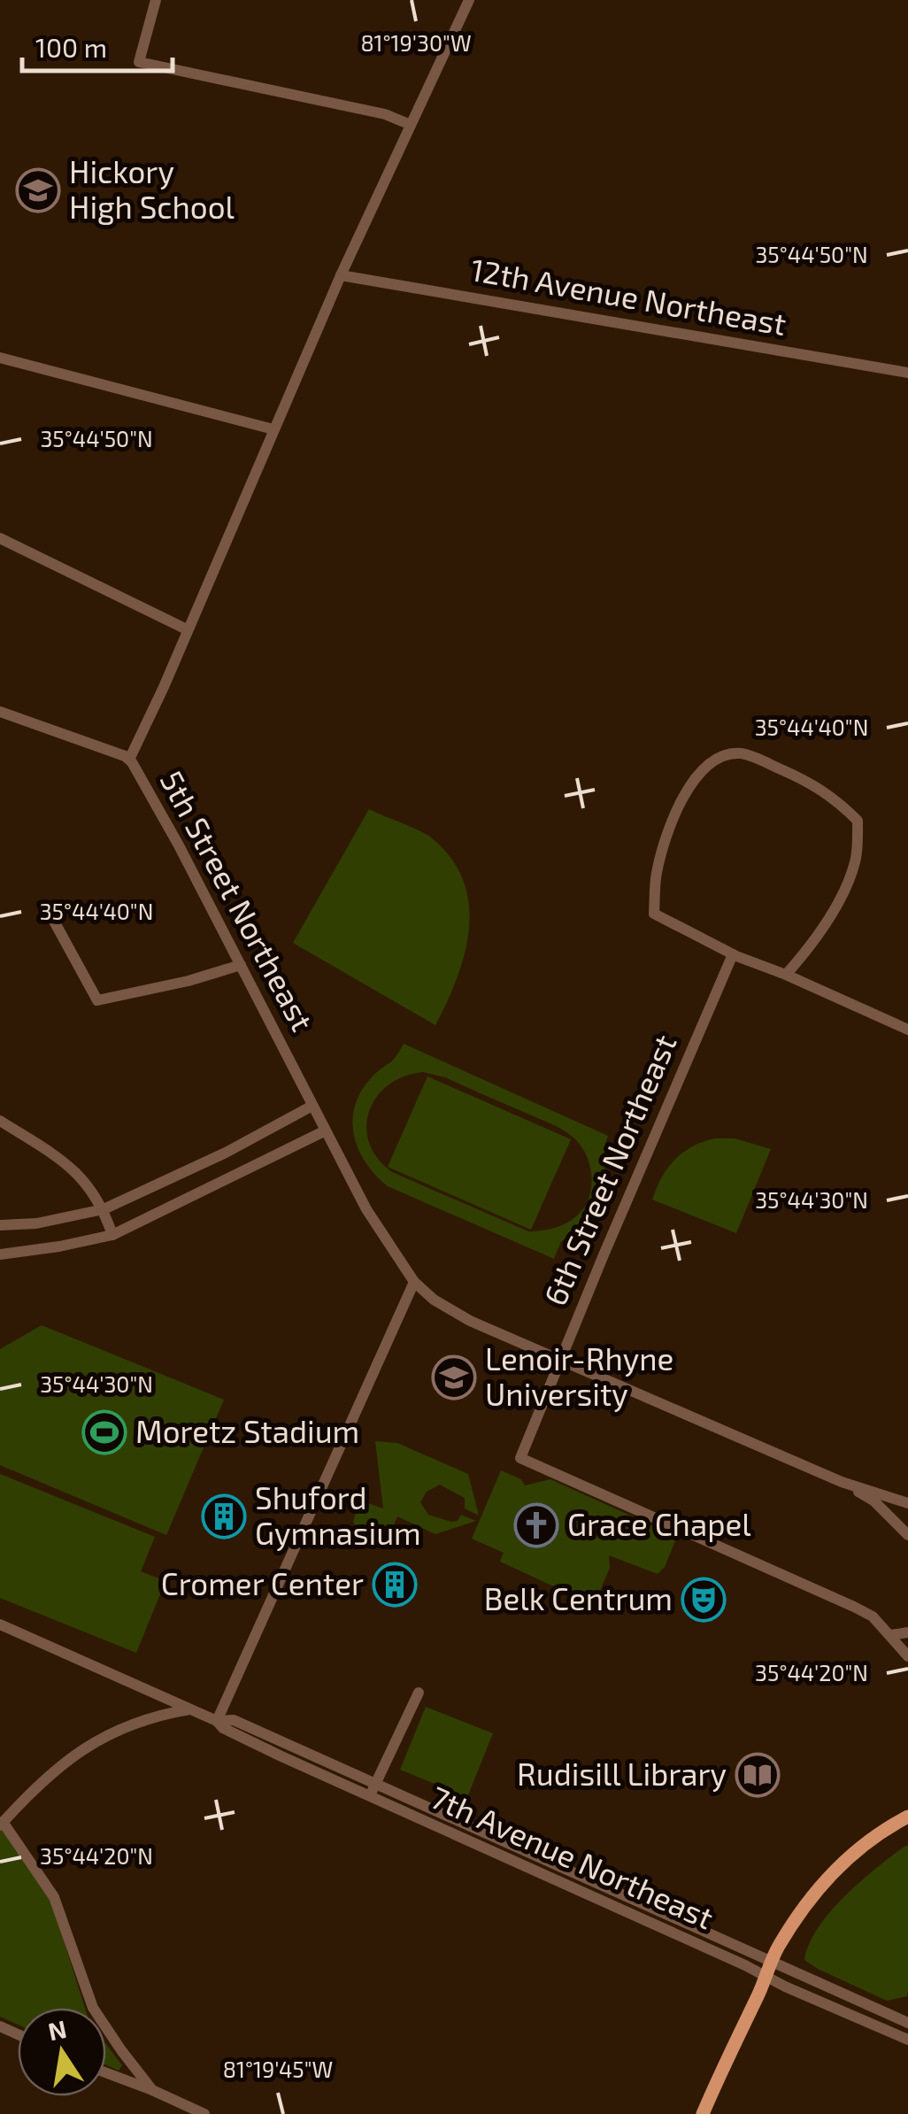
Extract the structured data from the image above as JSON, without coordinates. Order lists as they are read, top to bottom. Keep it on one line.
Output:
{"streets":{"street":["12th Avenue Northeast","5th Street Northeast","6th Street Northeast","7th Avenue Northeast"]},"crossings":[["12th Avenue Northeast","5th Street Northeast"],["5th Street Northeast","6th Street Northeast"]],"places":{"school or university":["Hickory High School","Lenoir-Rhyne University"],"sports":["Moretz Stadium"],"building":["Shuford Gymnasium","Cromer Center"],"church":["Grace Chapel"],"theatre":["Belk Centrum"],"library":["Rudisill Library"]},"scale_bar":"100 m","north":"top","coordinates":["81°19'30\"W","35°44'50\"N","35°44'40\"N","35°44'30\"N","35°44'20\"N","81°19'45\"W"]}
